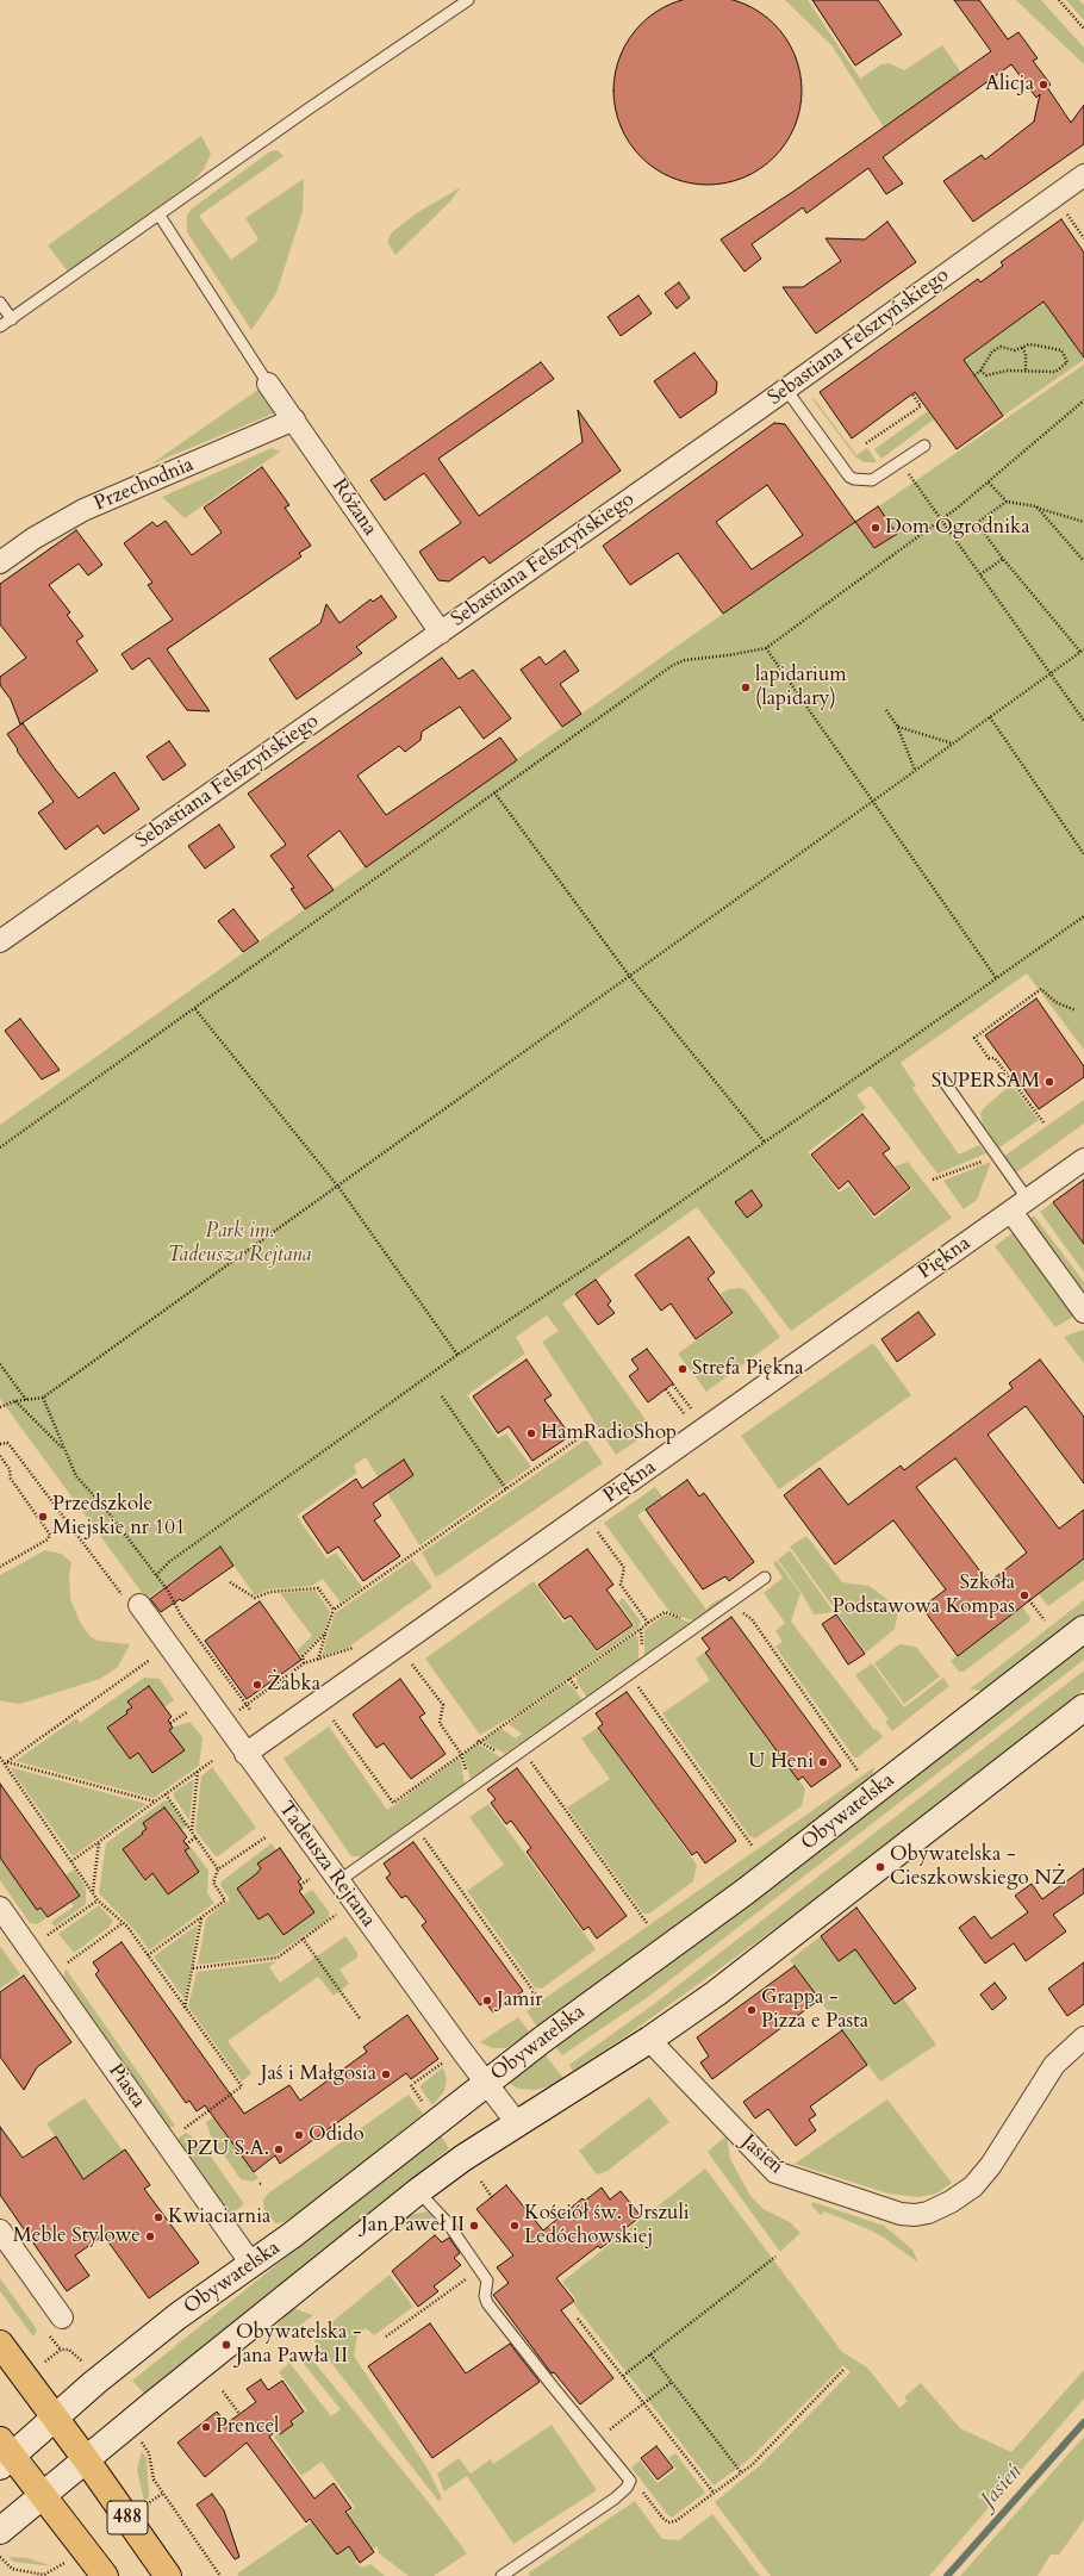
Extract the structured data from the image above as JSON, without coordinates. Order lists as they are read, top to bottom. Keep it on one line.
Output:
{"streets":{"main road":["Obywatelska","488"],"street":["Sebastiana Felsztyńskiego","Przechodnia","Różana","Piękna","Tadeusza Rejtana","Piasta","Jasień"]},"crossings":[["Sebastiana Felsztyńskiego","Różana"],["Przechodnia","Różana"],["Piękna","Tadeusza Rejtana"],["Obywatelska","Tadeusza Rejtana"],["Obywatelska","Piasta"],["Obywatelska","488"]],"water":["Jasień"],"parks":["Park im. Tadeusza Rejtana"],"places":["Alicja","Dom Ogrodnika","lapidarium (lapidary)","SUPERSAM","Strefa Piękna","HamRadioShop","Przedszkole Miejskie nr 101","Szkoła Podstawowa Kompas","Żabka","U Heni","Obywatelska - Cieszkowskiego NŻ","Jamir","Grappa - Pizza e Pasta","Jaś i Małgosia","Odido","PZU S.A.","Kwiaciarnia","Jan Paweł II","Kościół św. Urszuli Ledóchowskiej","Meble Stylowe","Obywatelska - Jana Pawła II","Prencel"]}
